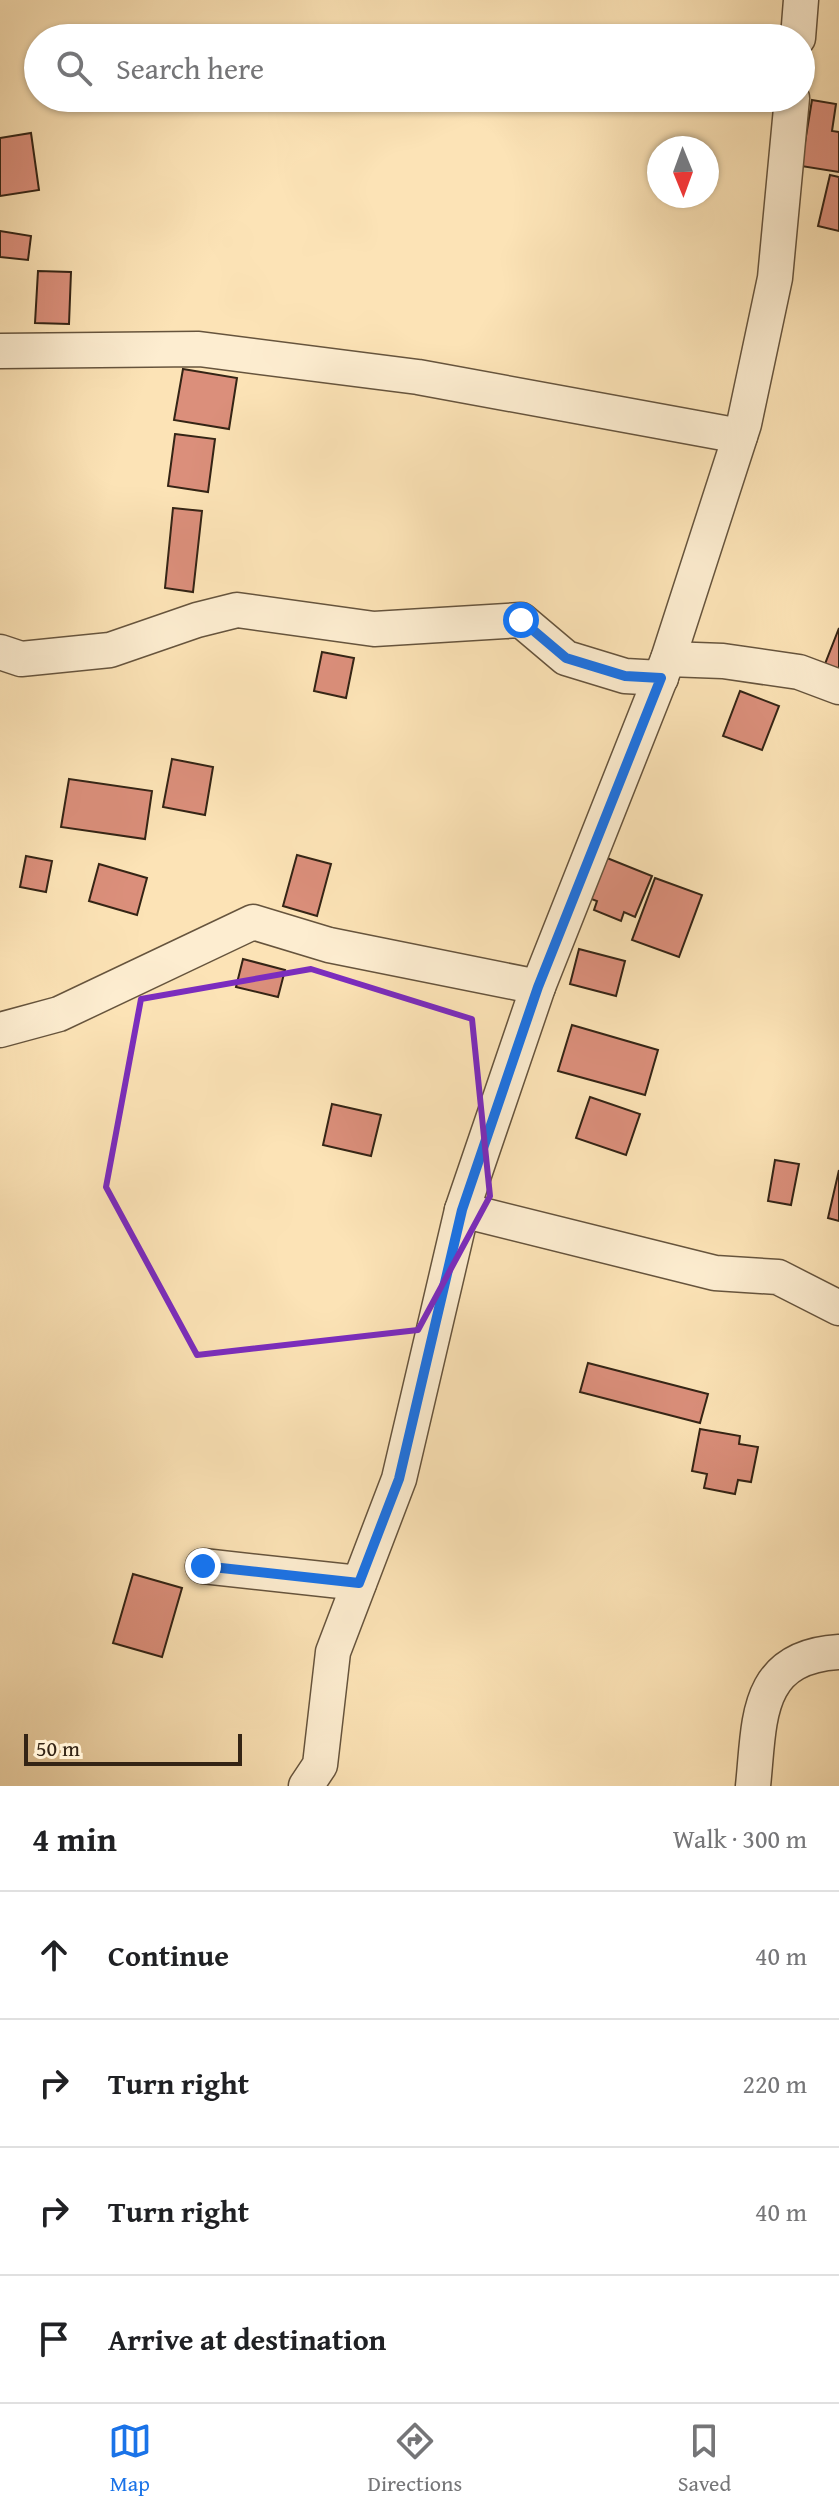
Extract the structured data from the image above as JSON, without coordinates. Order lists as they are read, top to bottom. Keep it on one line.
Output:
{"scale_bar":"50 m","north":"bottom","page":{"search":"Search here","scale":"50 m","heading":["4 min","Walk · 300 m"],"list":[["Continue","40 m"],["Turn right","220 m"],["Turn right","40 m"],"Arrive at destination"],"nav":["Map","Directions","Saved"]}}
